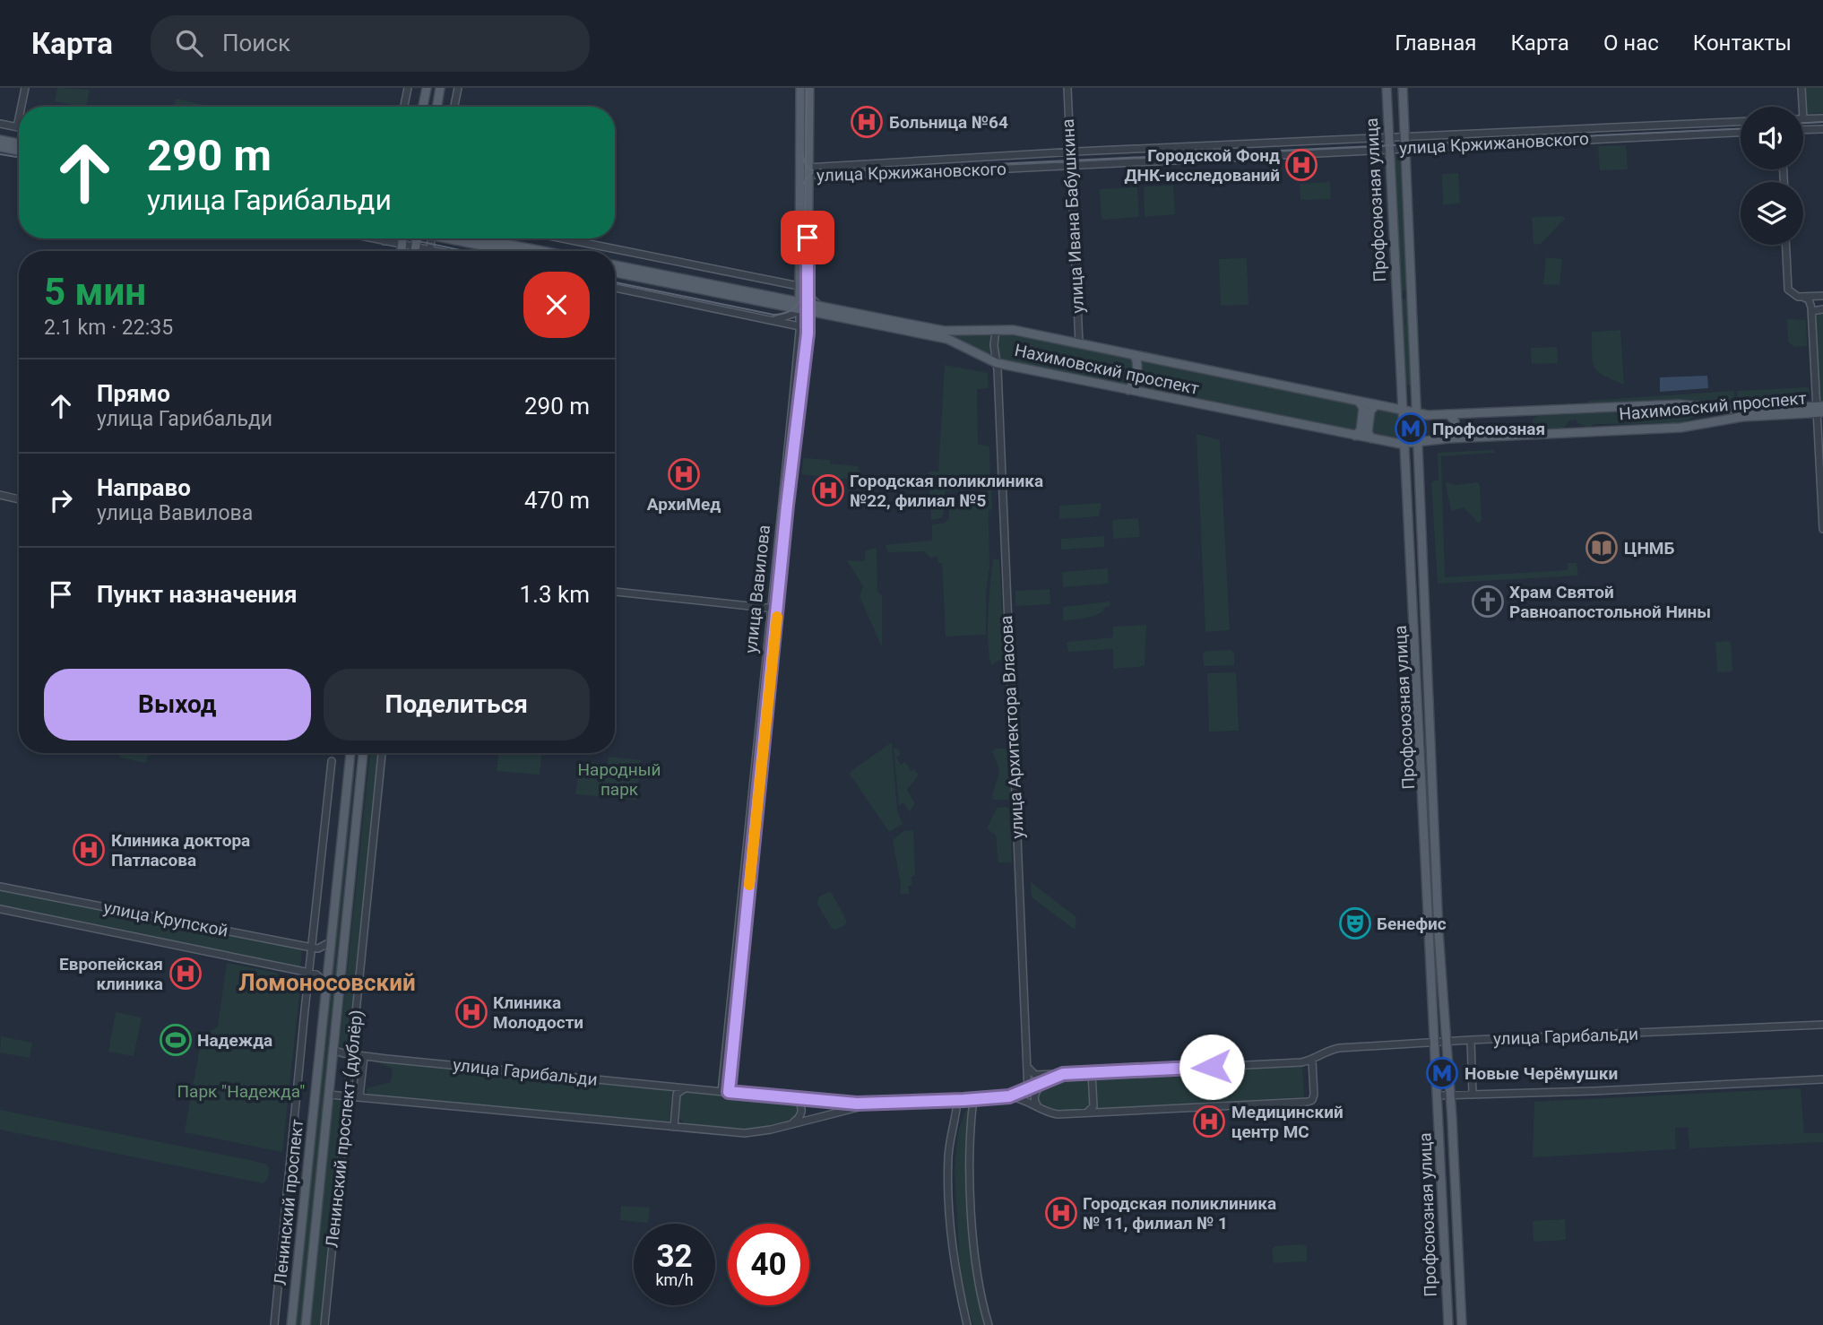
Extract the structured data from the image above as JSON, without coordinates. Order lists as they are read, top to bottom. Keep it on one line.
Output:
{"streets":{"main road":["Профсоюзная улица","Нахимовский проспект","улица Вавилова","Ленинский проспект"],"street":["улица Кржижановского","улица Ивана Бабушкина","улица Архитектора Власова","улица Крупской","улица Гарибальди","Ленинский проспект (дублёр)"]},"crossings":[["улица Кржижановского","Профсоюзная улица"],["улица Кржижановского","улица Ивана Бабушкина"],["улица Кржижановского","улица Вавилова"],["Профсоюзная улица","Нахимовский проспект"],["Профсоюзная улица","улица Гарибальди"],["улица Ивана Бабушкина","Нахимовский проспект"],["Нахимовский проспект","улица Вавилова"],["Нахимовский проспект","улица Архитектора Власова"],["улица Вавилова","улица Гарибальди"],["улица Архитектора Власова","улица Гарибальди"],["улица Крупской","Ленинский проспект"],["улица Гарибальди","Ленинский проспект (дублёр)"],["улица Гарибальди","Ленинский проспект"]],"districts":["Ломоносовский"],"parks":["Народный парк","Парк \"Надежда\""],"places":{"hospital":["Больница №64","Городской Фонд ДНК-исследований","АрхиМед","Городская поликлиника №22, филиал №5","Клиника доктора Патласова","Европейская клиника","Клиника Молодости","Медицинский центр МС","Городская поликлиника № 11, филиал № 1"],"metro station":["Профсоюзная","Новые Черёмушки"],"library":["ЦНМБ"],"church":["Храм Святой Равноапостольной Нины"],"theatre":["Бенефис"],"sports":["Надежда"]},"page":{"header":"Карта","search":"Поиск","nav":["Главная","Карта","О нас","Контакты"],"turn":["290 m","улица Гарибальди"],"heading":["5 мин","2.1 km · 22:35"],"list":[{"name":"Прямо","note":"улица Гарибальди","value":"290 m"},{"name":"Направо","note":"улица Вавилова","value":"470 m"},{"name":"Пункт назначения","value":"1.3 km"}],"buttons":["Выход","Поделиться"],"speed":"32 km/h","limit":"40"}}
